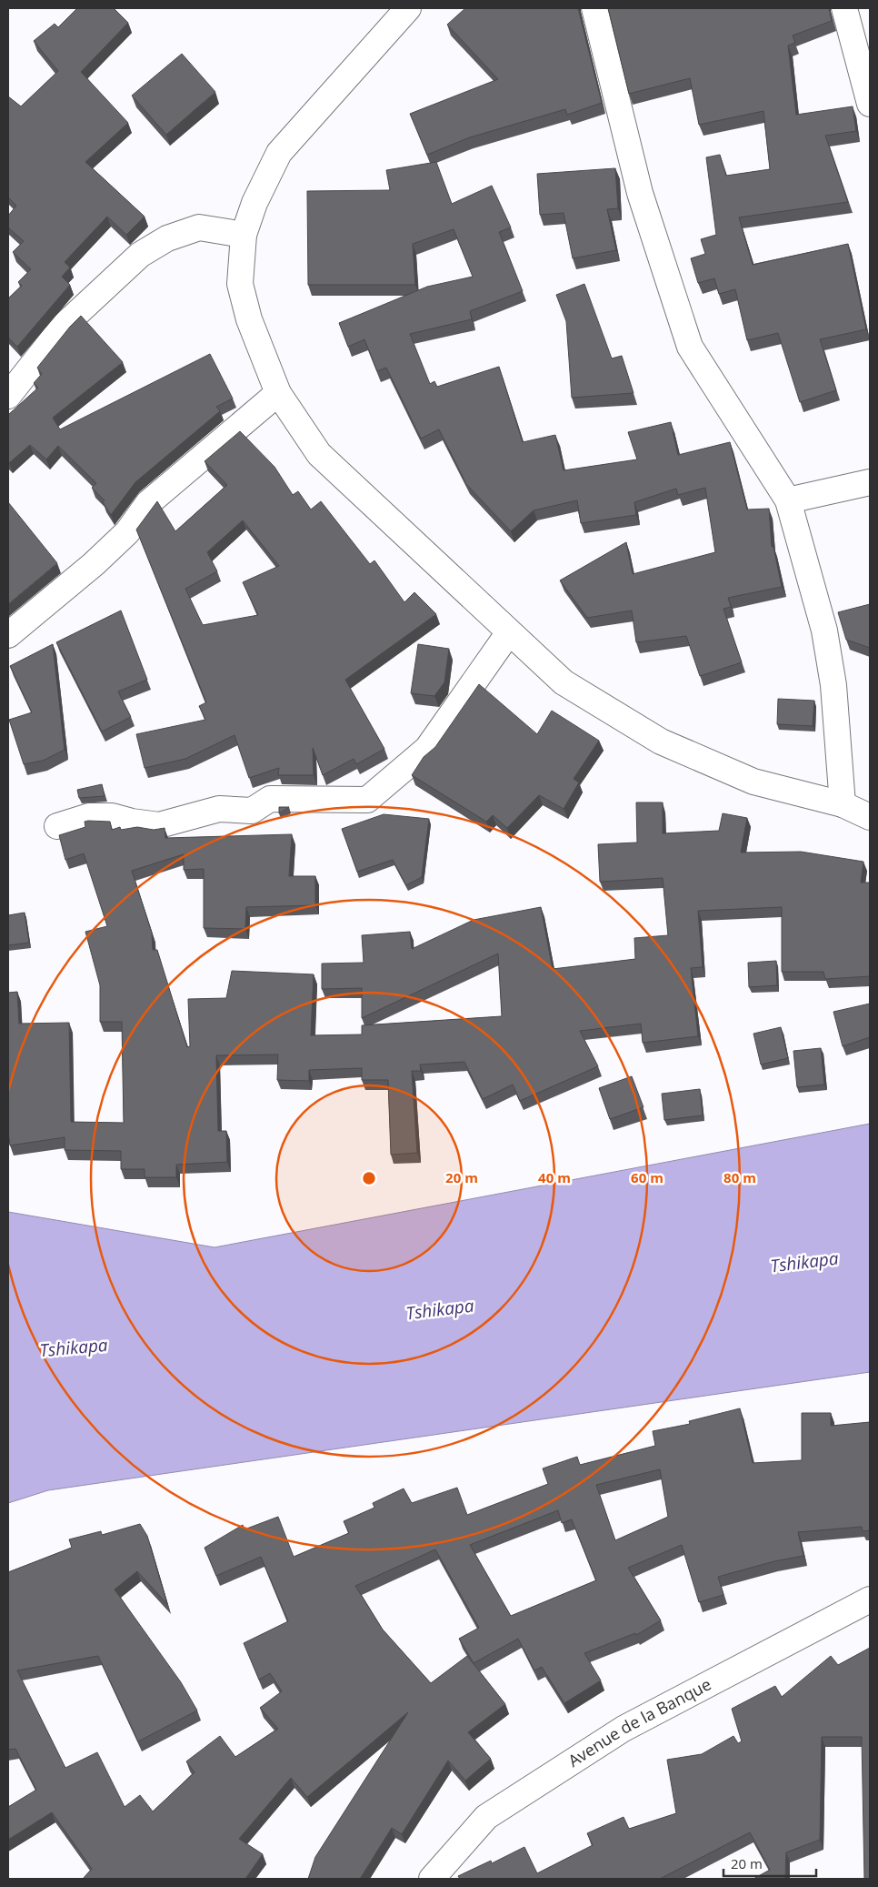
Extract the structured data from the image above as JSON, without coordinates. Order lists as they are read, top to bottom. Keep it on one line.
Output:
{"streets":{"main road":["Avenue de la Banque"]},"water":["Tshikapa"],"scale_bar":"20 m","rings":["20 m","40 m","60 m","80 m"]}
